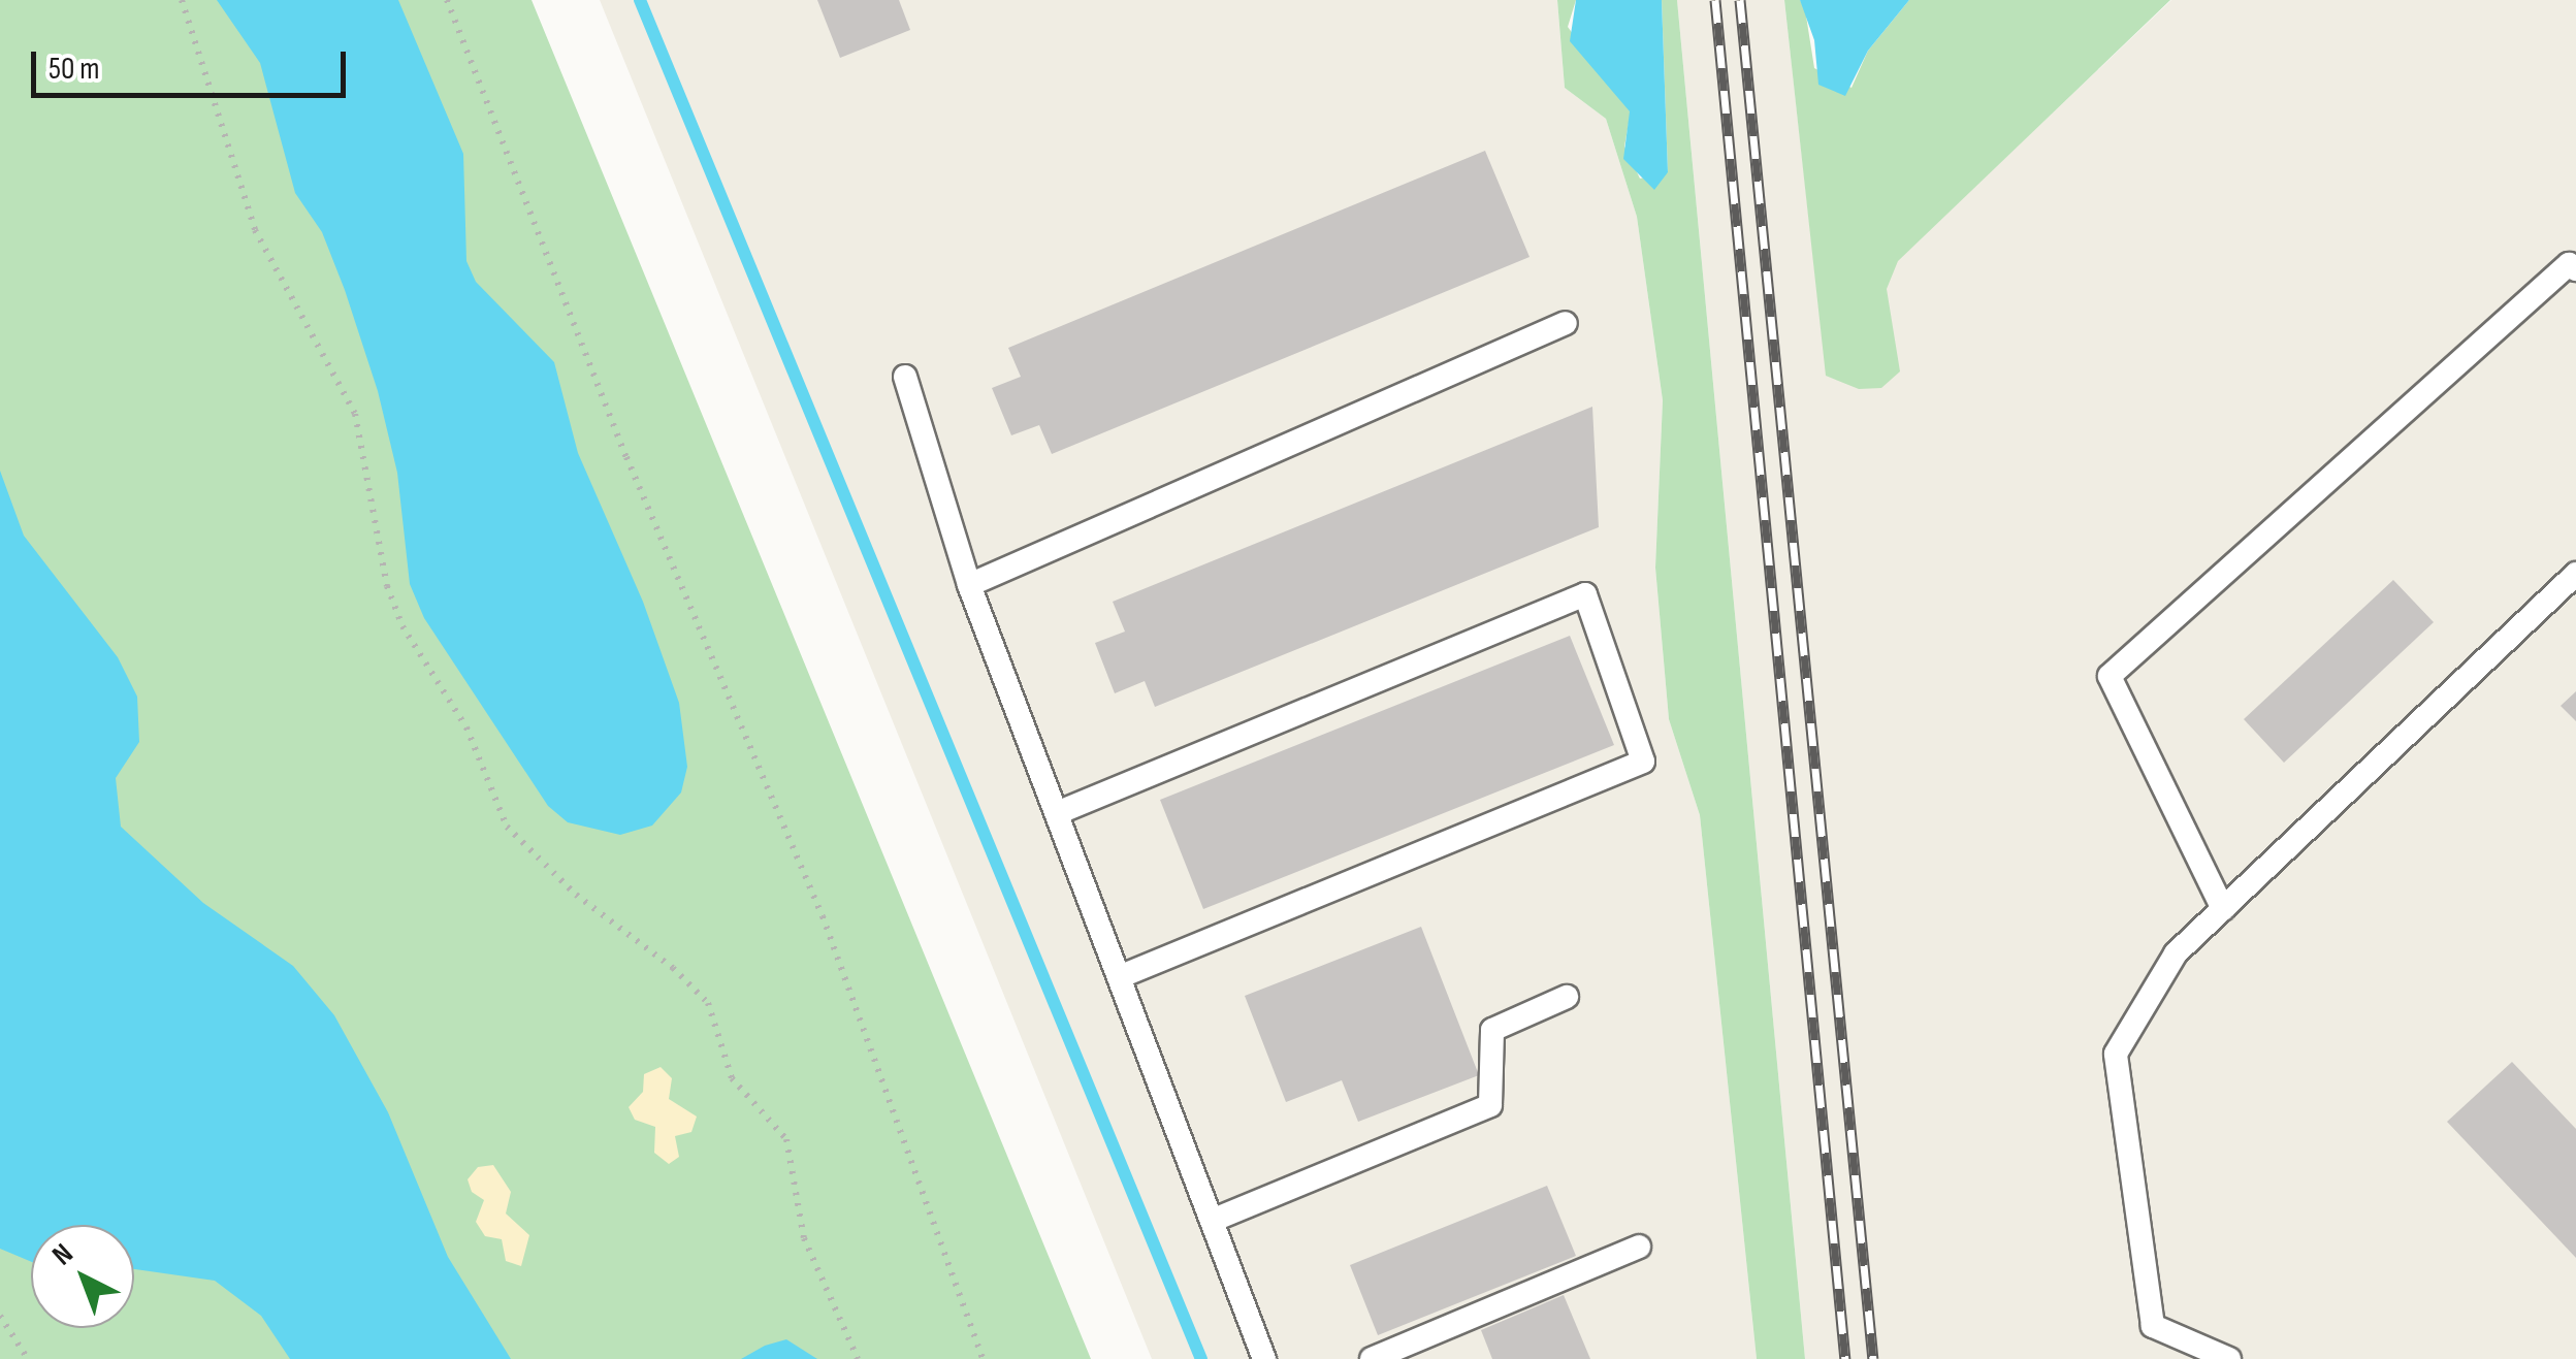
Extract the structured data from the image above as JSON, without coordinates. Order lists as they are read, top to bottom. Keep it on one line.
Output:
{"scale_bar":"50 m","north":"top left"}
